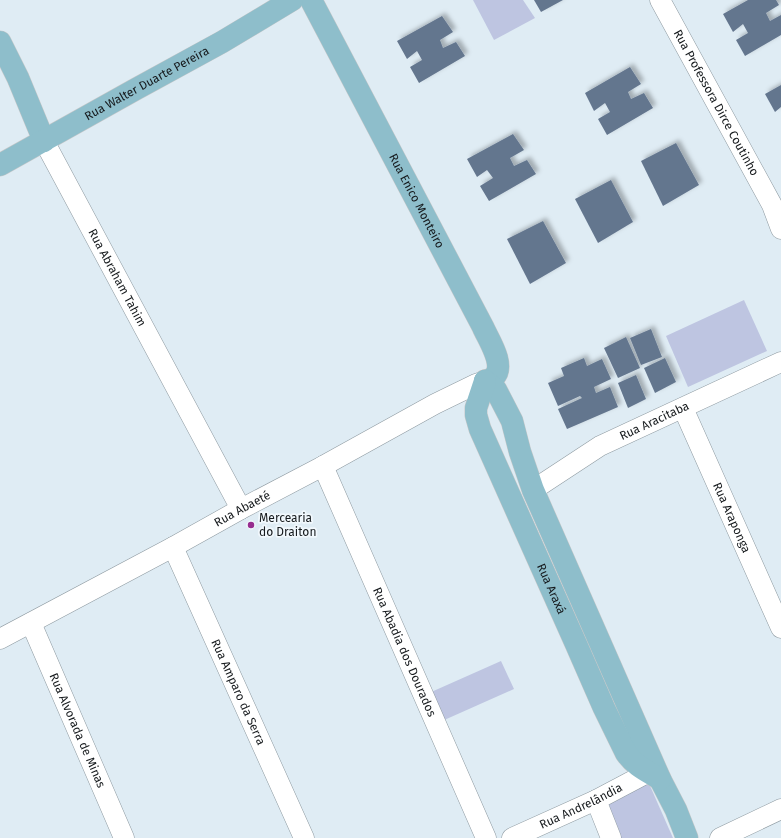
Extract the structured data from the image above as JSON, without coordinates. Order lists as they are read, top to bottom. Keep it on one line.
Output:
{"streets":{"main road":["Rua Walter Duarte Pereira","Rua Enico Monteiro","Rua Abraham Tahim","Rua Araxá"],"street":["Rua Professora Dirce Coutinho","Rua Aracitaba","Rua Abaeté","Rua Araponga","Rua Abadia dos Dourados","Rua Amparo da Serra","Rua Alvorada de Minas","Rua Andrelândia"]},"crossings":[["Rua Walter Duarte Pereira","Rua Abraham Tahim"],["Rua Enico Monteiro","Rua Abaeté"],["Rua Enico Monteiro","Rua Araxá"],["Rua Abraham Tahim","Rua Abaeté"],["Rua Aracitaba","Rua Araponga"],["Rua Aracitaba","Rua Araxá"],["Rua Abaeté","Rua Araxá"],["Rua Abaeté","Rua Abadia dos Dourados"],["Rua Abaeté","Rua Amparo da Serra"],["Rua Abaeté","Rua Alvorada de Minas"],["Rua Araxá","Rua Andrelândia"]],"places":["Mercearia do Draiton"]}
